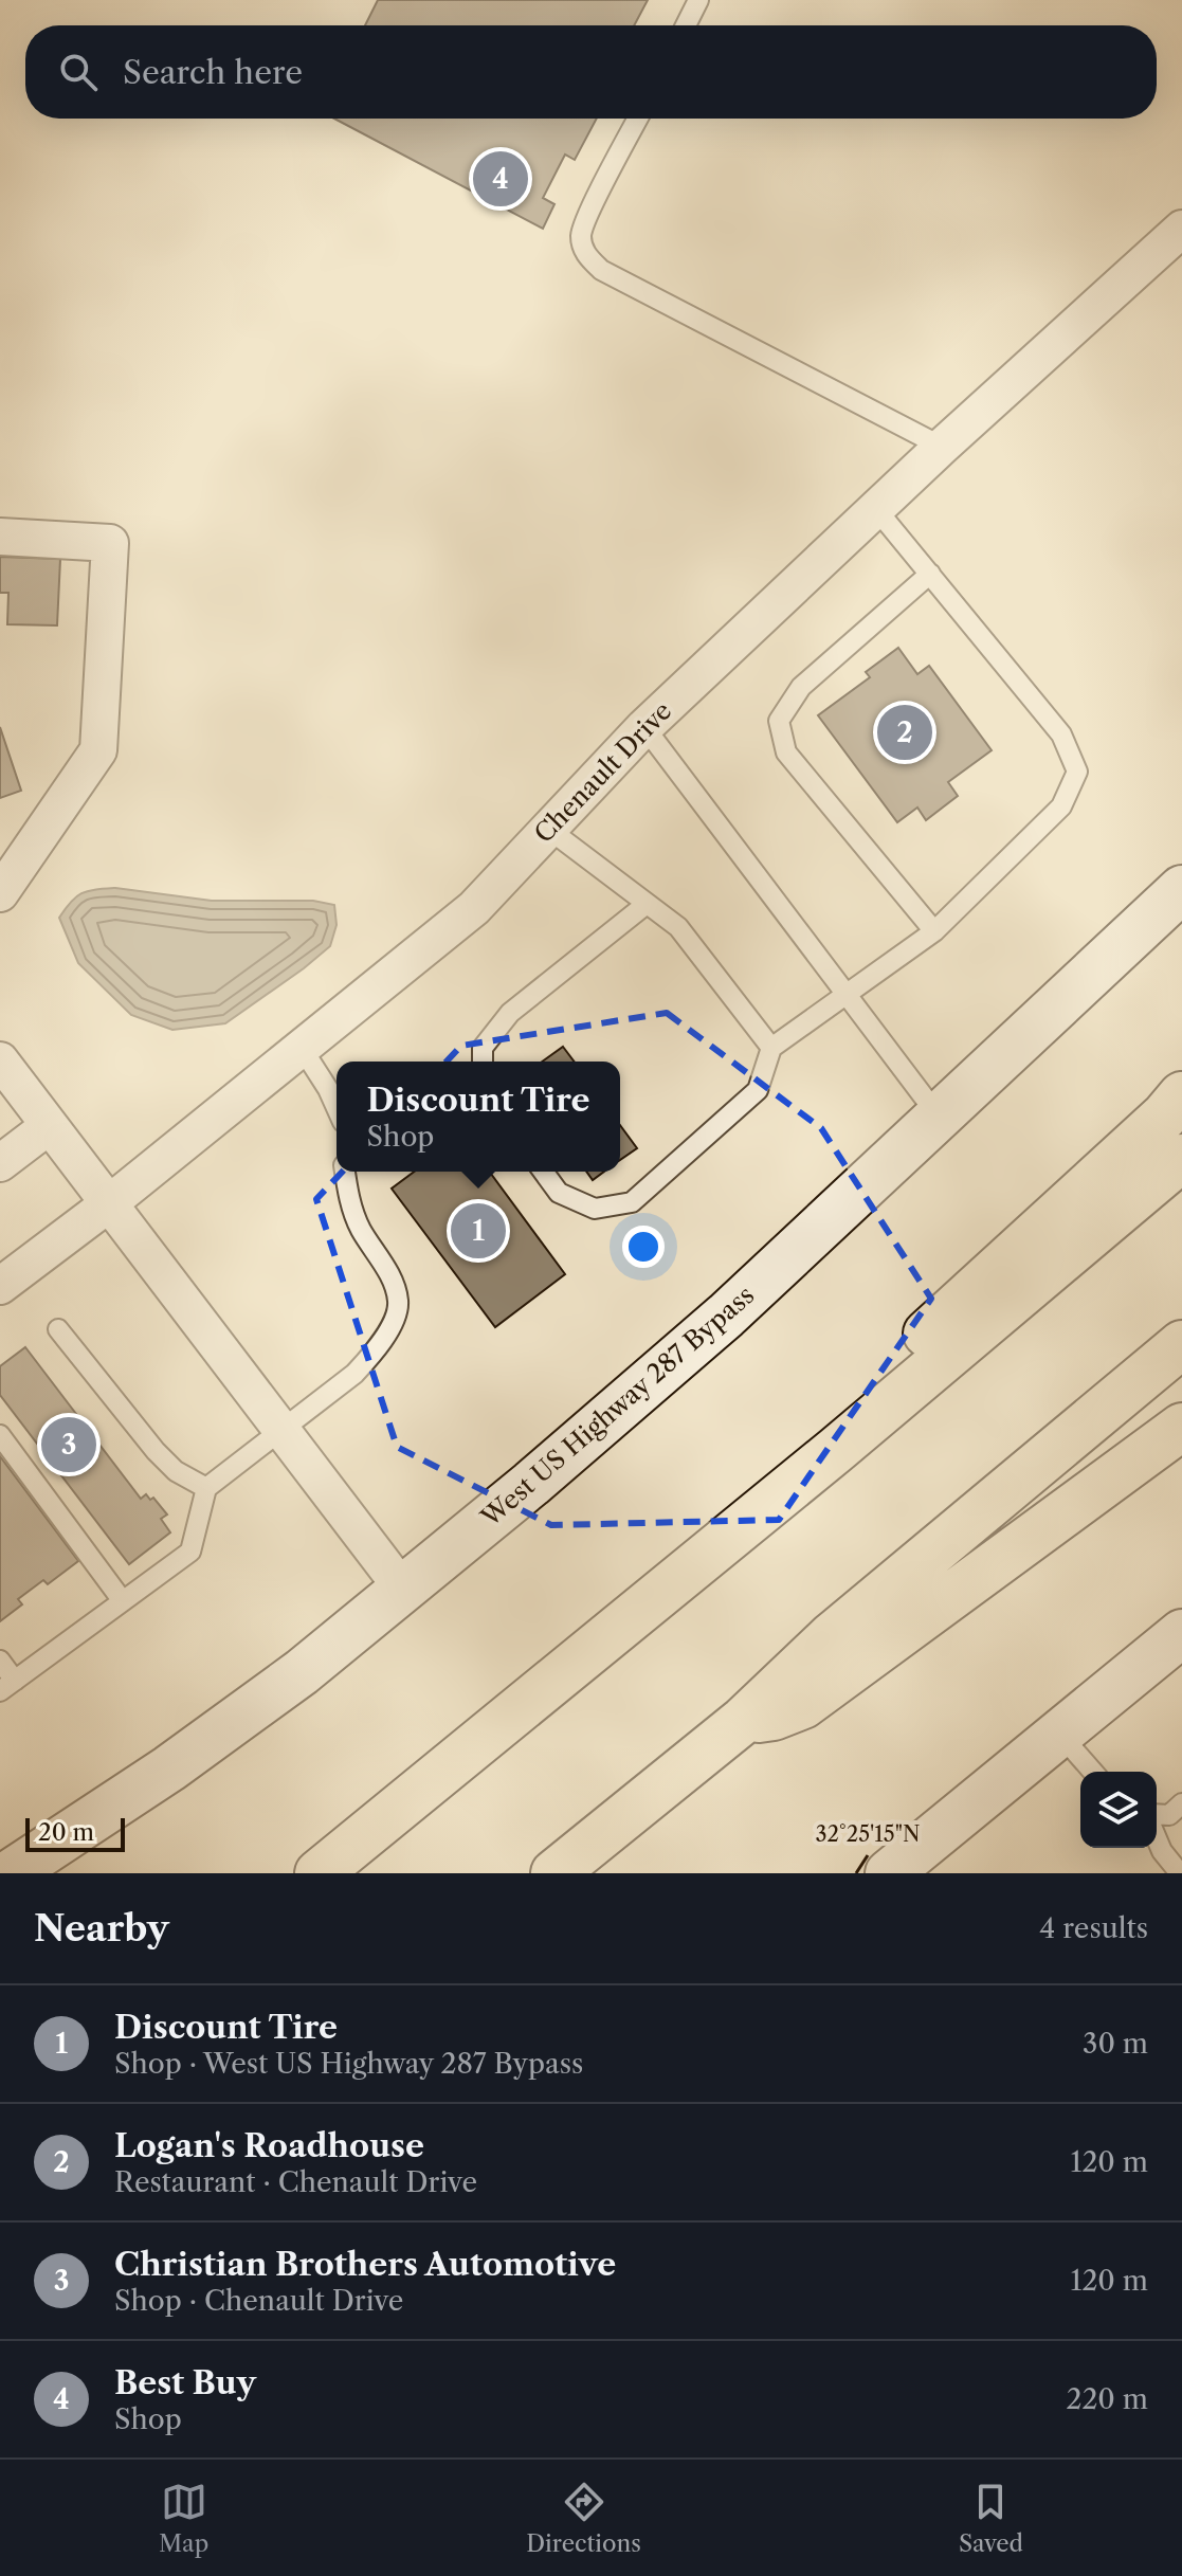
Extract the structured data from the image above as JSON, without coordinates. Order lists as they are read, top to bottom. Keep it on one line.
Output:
{"streets":{"main road":["West US Highway 287 Bypass"],"street":["Chenault Drive"]},"scale_bar":"20 m","page":{"search":"Search here","pins":["4","2","1","3"],"popup":["Discount Tire","Shop"],"scale":"20 m","heading":["Nearby","4 results"],"list":[{"mark":"1","name":"Discount Tire","note":"Shop · West US Highway 287 Bypass","value":"30 m"},{"mark":"2","name":"Logan's Roadhouse","note":"Restaurant · Chenault Drive","value":"120 m"},{"mark":"3","name":"Christian Brothers Automotive","note":"Shop · Chenault Drive","value":"120 m"},{"mark":"4","name":"Best Buy","note":"Shop","value":"220 m"}],"nav":["Map","Directions","Saved"]},"coordinates":["32°25'15\"N"]}
